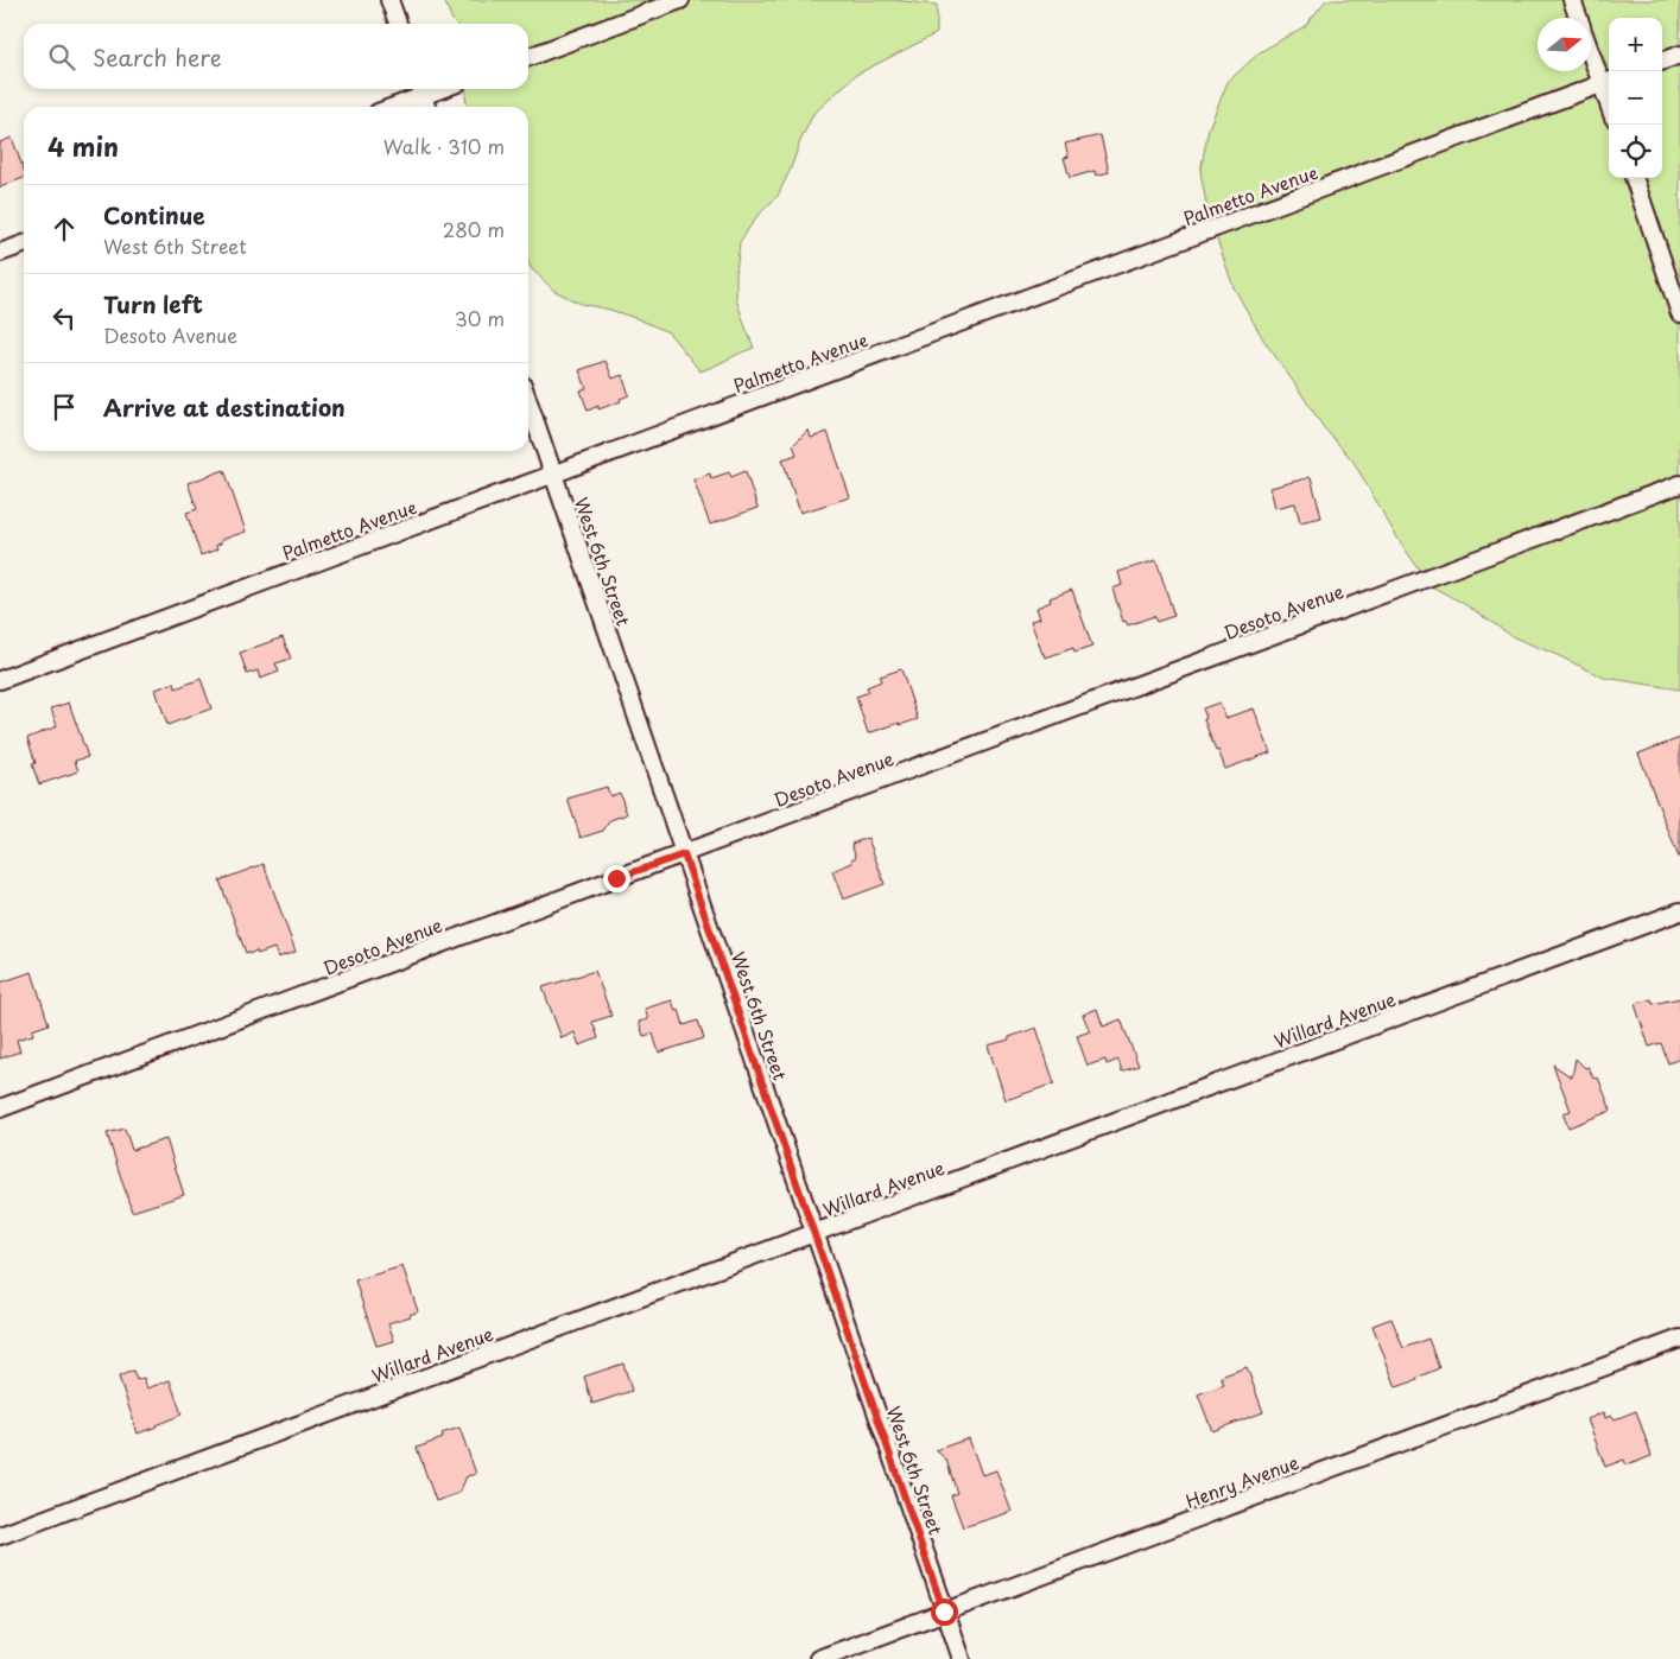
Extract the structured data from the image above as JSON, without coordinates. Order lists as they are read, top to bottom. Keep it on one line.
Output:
{"streets":{"street":["Palmetto Avenue","West 6th Street","Desoto Avenue","Willard Avenue","Henry Avenue"]},"crossings":[["Palmetto Avenue","West 6th Street"],["West 6th Street","Desoto Avenue"],["West 6th Street","Willard Avenue"],["West 6th Street","Henry Avenue"]],"north":"right","page":{"map_buttons":["+","−"],"search":"Search here","heading":["4 min","Walk · 310 m"],"list":[["Continue","West 6th Street","280 m"],["Turn left","Desoto Avenue","30 m"],"Arrive at destination"]}}
